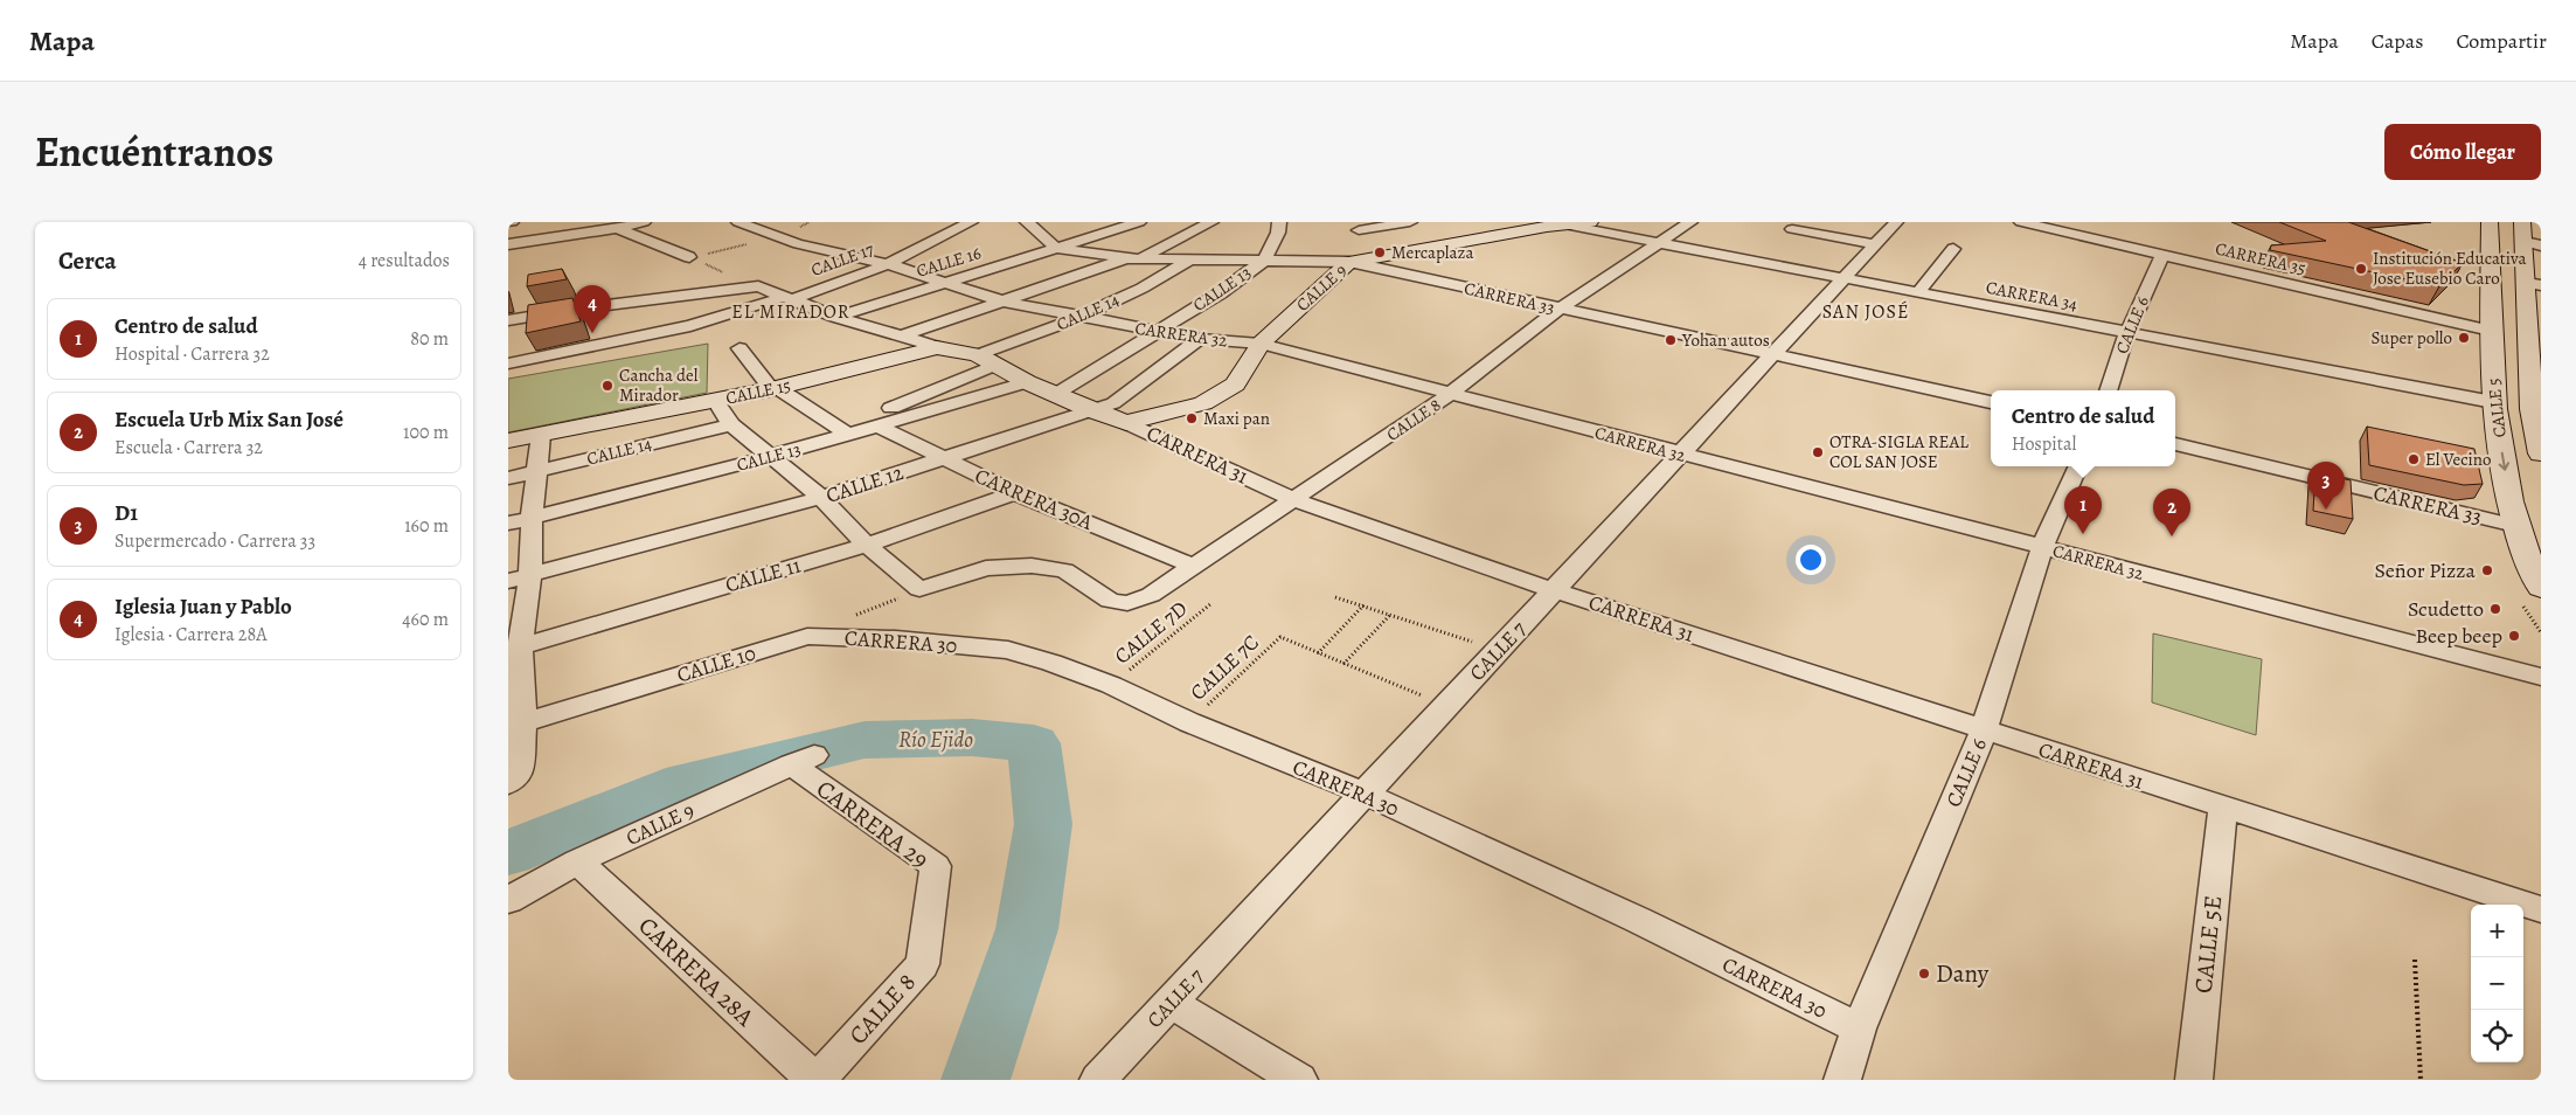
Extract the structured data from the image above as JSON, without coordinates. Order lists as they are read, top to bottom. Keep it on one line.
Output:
{"streets":{"main road":["CALLE 9","CALLE 15","CALLE 5","CARRERA 31"],"street":["CARRERA 35","CALLE 17","CALLE 16","CALLE 13","CARRERA 34","CARRERA 33","CALLE 14","CALLE 6","CARRERA 32","CALLE 8","CALLE 12","CARRERA 30A","CALLE 11","CARRERA 30","CALLE 7","CALLE 10","CARRERA 29","CALLE 5E","CARRERA 28A"],"path":["CALLE 7D","CALLE 7C"]},"crossings":[["CARRERA 35","CALLE 6"],["CARRERA 35","CALLE 5"],["CALLE 17","CARRERA 32"],["CALLE 17","CARRERA 31"],["CALLE 16","CARRERA 33"],["CALLE 16","CARRERA 32"],["CALLE 16","CARRERA 31"],["CALLE 9","CARRERA 34"],["CALLE 9","CARRERA 33"],["CALLE 9","CARRERA 32"],["CALLE 9","CARRERA 31"],["CALLE 9","CARRERA 29"],["CALLE 9","CARRERA 28A"],["CALLE 13","CARRERA 33"],["CALLE 13","CALLE 14"],["CALLE 13","CARRERA 32"],["CALLE 13","CARRERA 31"],["CALLE 13","CARRERA 30A"],["CARRERA 34","CALLE 6"],["CARRERA 34","CALLE 5"],["CARRERA 34","CALLE 8"],["CARRERA 34","CALLE 7"],["CARRERA 33","CALLE 14"],["CARRERA 33","CALLE 5"],["CARRERA 33","CALLE 8"],["CARRERA 33","CALLE 7"],["CALLE 14","CARRERA 32"],["CALLE 14","CARRERA 31"],["CALLE 6","CARRERA 32"],["CALLE 6","CARRERA 31"],["CALLE 6","CARRERA 30"],["CARRERA 32","CALLE 8"],["CARRERA 32","CALLE 12"],["CARRERA 32","CALLE 7"],["CALLE 15","CARRERA 31"],["CALLE 8","CARRERA 31"],["CALLE 8","CARRERA 30A"],["CALLE 8","CARRERA 29"],["CALLE 8","CARRERA 28A"],["CARRERA 31","CALLE 12"],["CARRERA 31","CALLE 7"],["CARRERA 31","CALLE 5E"],["CALLE 12","CARRERA 30A"],["CARRERA 30A","CALLE 11"],["CALLE 7D","CARRERA 30"],["CARRERA 30","CALLE 7"],["CARRERA 30","CALLE 10"],["CARRERA 30","CALLE 7C"]],"districts":["EL MIRADOR","SAN JOSÉ"],"water":["Río Ejido"],"places":["Mercaplaza","Institución Educativa Jose Eusebio Caro","Super pollo","Yohan autos","Cancha del Mirador","Maxi pan","OTRA-SIGLA REAL COL SAN JOSE","El Vecino","Señor Pizza","Scudetto","Beep beep","Dany"],"page":{"header":"Mapa","nav":["Mapa","Capas","Compartir"],"title":"Encuéntranos","buttons":"Cómo llegar","heading":["Cerca","4 resultados"],"pins":["4","3","1","2"],"list":[{"mark":"1","name":"Centro de salud","note":"Hospital · Carrera 32","value":"80 m"},{"mark":"2","name":"Escuela Urb Mix San José","note":"Escuela · Carrera 32","value":"100 m"},{"mark":"3","name":"D1","note":"Supermercado · Carrera 33","value":"160 m"},{"mark":"4","name":"Iglesia Juan y Pablo","note":"Iglesia · Carrera 28A","value":"460 m"}],"popup":["Centro de salud","Hospital"],"map_buttons":["+","−"]}}
